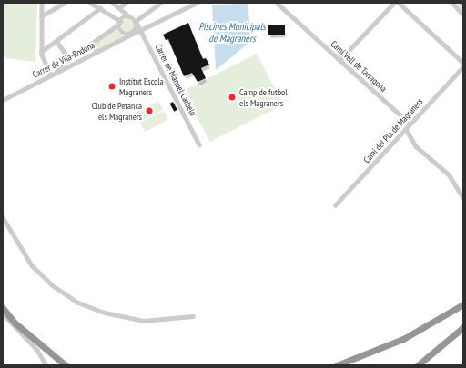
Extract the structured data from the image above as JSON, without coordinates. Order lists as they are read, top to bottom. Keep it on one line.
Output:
{"streets":{"street":["Carrer de Vila-Rodona","Camí Vell de Tarragona","Carrer de Manuel Carbelo","Camí del Pla de Magraners"]},"crossings":[["Carrer de Vila-Rodona","Carrer de Manuel Carbelo"],["Camí Vell de Tarragona","Camí del Pla de Magraners"]],"water":["Piscines Municipals de Magraners"],"places":["Institut Escola Magraners","Camp de futbol els Magraners","Club de Petanca els Magraners"]}
